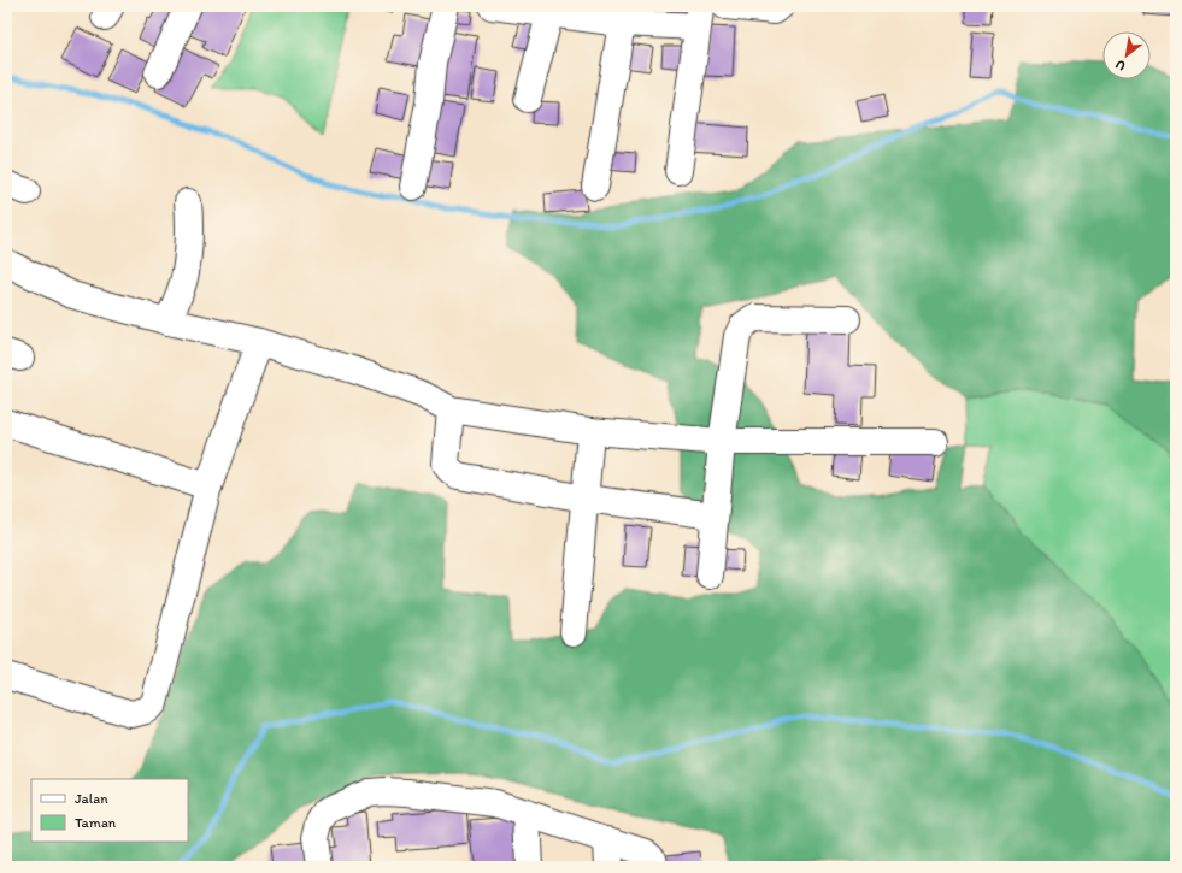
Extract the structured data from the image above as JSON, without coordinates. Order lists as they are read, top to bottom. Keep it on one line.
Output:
{"legend":["Jalan","Taman"],"north":"bottom left"}
